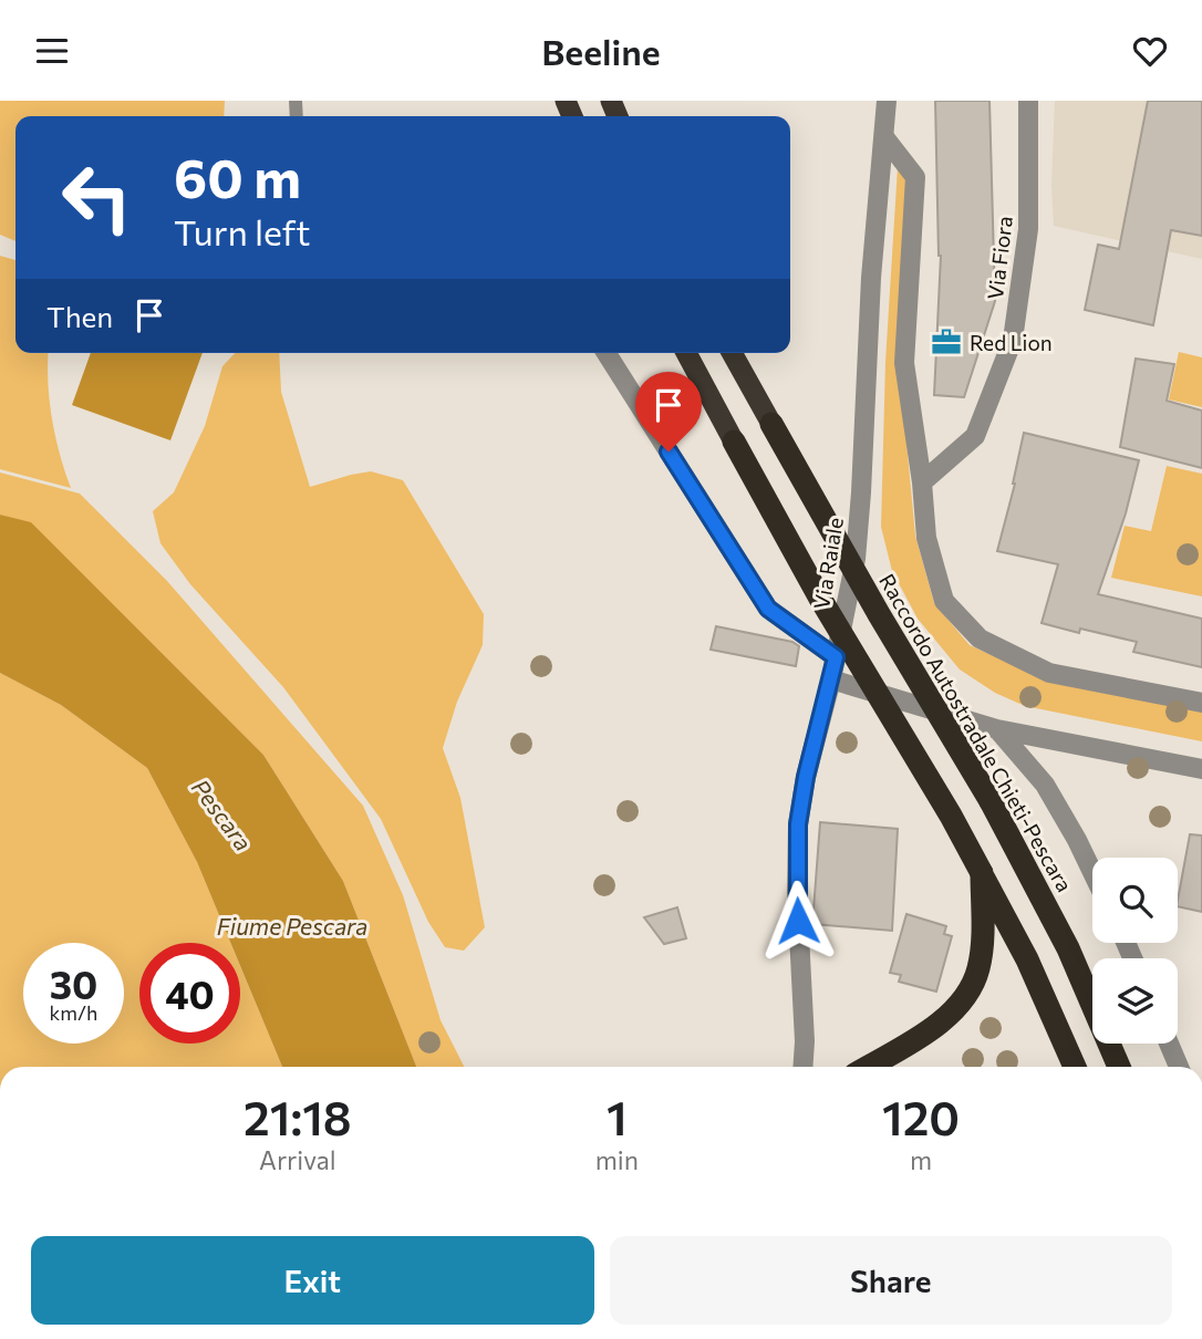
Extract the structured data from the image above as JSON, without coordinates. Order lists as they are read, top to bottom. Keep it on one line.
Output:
{"streets":{"highway":["Raccordo Autostradale Chieti-Pescara"],"street":["Via Fiora","Via Raiale"]},"water":["Pescara","Fiume Pescara"],"places":{"office":["Red Lion"]},"page":{"header":"Beeline","turn":["60 m","Turn left"],"then":"Then","speed":"30 km/h","limit":"40","eta":["21:18","Arrival","1","min","120","m"],"buttons":["Exit","Share"]}}
